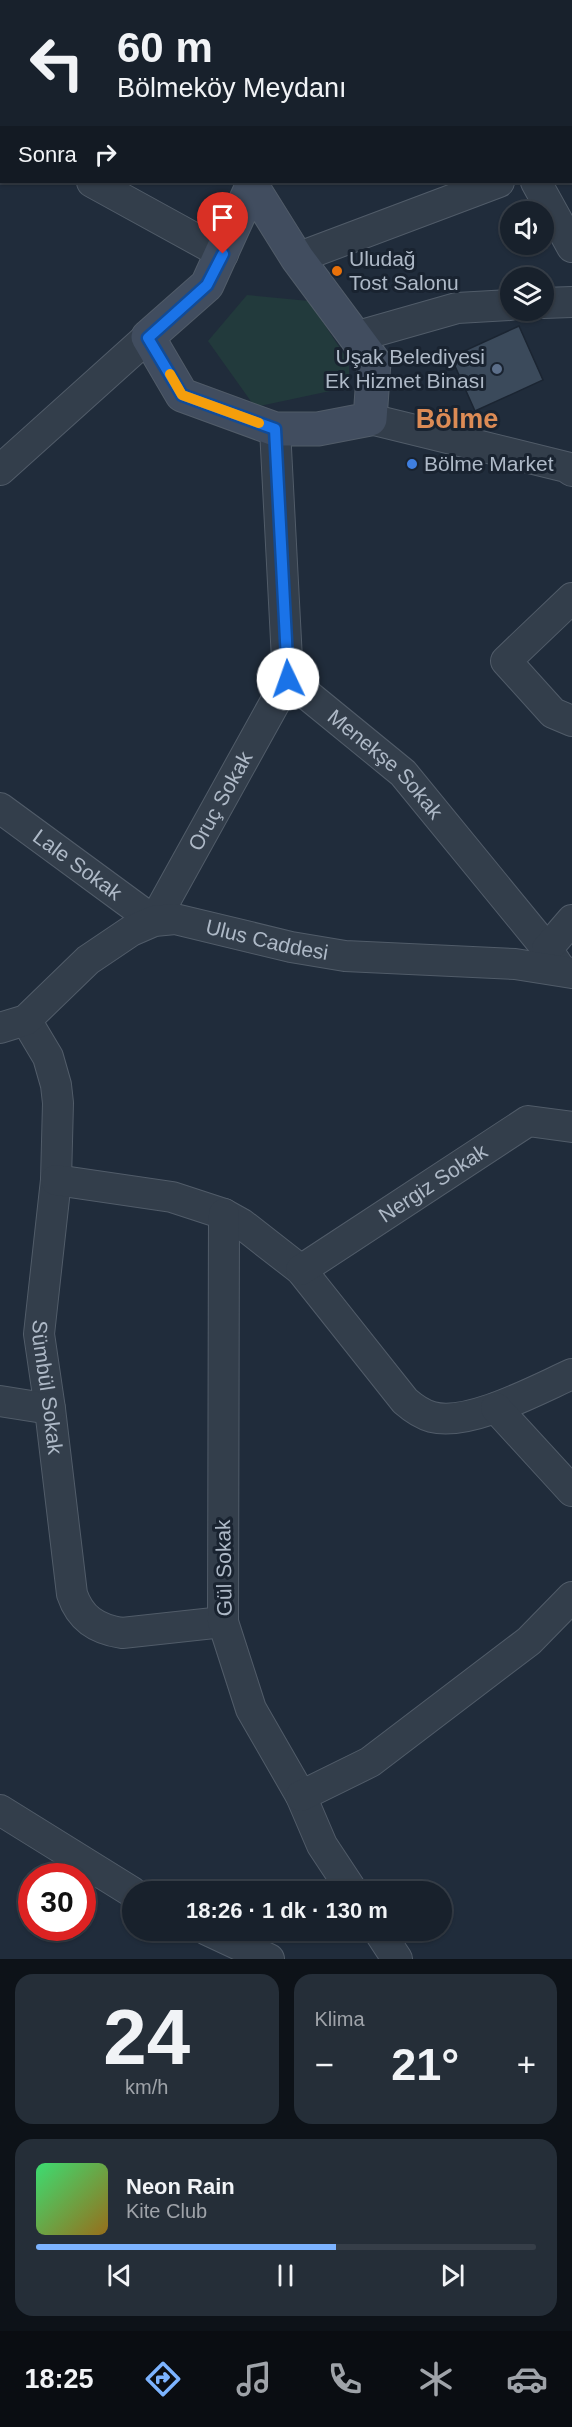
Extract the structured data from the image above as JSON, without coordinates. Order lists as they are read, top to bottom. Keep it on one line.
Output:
{"streets":{"street":["Menekşe Sokak","Oruç Sokak","Lale Sokak","Ulus Caddesi","Nergiz Sokak","Sümbül Sokak","Gül Sokak"]},"crossings":[["Menekşe Sokak","Oruç Sokak"],["Menekşe Sokak","Ulus Caddesi"],["Oruç Sokak","Lale Sokak"],["Oruç Sokak","Ulus Caddesi"],["Lale Sokak","Ulus Caddesi"],["Ulus Caddesi","Sümbül Sokak"],["Sümbül Sokak","Gül Sokak"]],"districts":["Bölme"],"places":["Uludağ Tost Salonu","Uşak Belediyesi Ek Hizmet Binası","Bölme Market"],"page":{"turn":["60 m","Bölmeköy Meydanı"],"then":"Sonra","limit":"30","trip":"18:26 · 1 dk · 130 m","tile":[["24","km/h"],"Klima"],"heat":["−","21°","+"],"song":["Neon Rain","Kite Club"],"tabs":"18:25"}}
